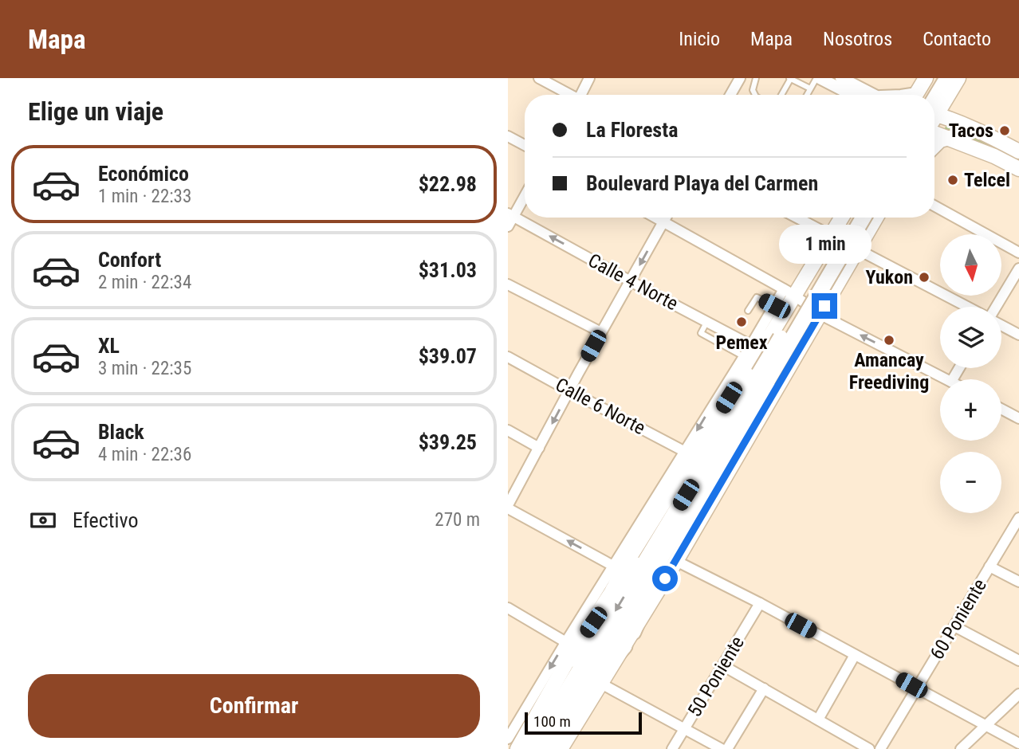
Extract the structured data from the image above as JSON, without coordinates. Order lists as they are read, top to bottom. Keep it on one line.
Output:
{"streets":{"street":["Calle 4 Norte","Calle 6 Norte","60 Poniente","50 Poniente"]},"places":["Tacos","Telcel","Yukon","Pemex","Amancay Freediving"],"scale_bar":"100 m","north":"bottom","page":{"header":"Mapa","nav":["Inicio","Mapa","Nosotros","Contacto"],"heading":"Elige un viaje","banner":["La Floresta","Boulevard Playa del Carmen"],"list":[{"name":"Económico","note":"1 min · 22:33","value":"$22.98"},{"name":"Confort","note":"2 min · 22:34","value":"$31.03"},{"name":"XL","note":"3 min · 22:35","value":"$39.07"},{"name":"Black","note":"4 min · 22:36","value":"$39.25"}],"bubble":"1 min","map_buttons":["+","−"],"pay":["Efectivo","270 m"],"buttons":"Confirmar","scale":"100 m"}}
